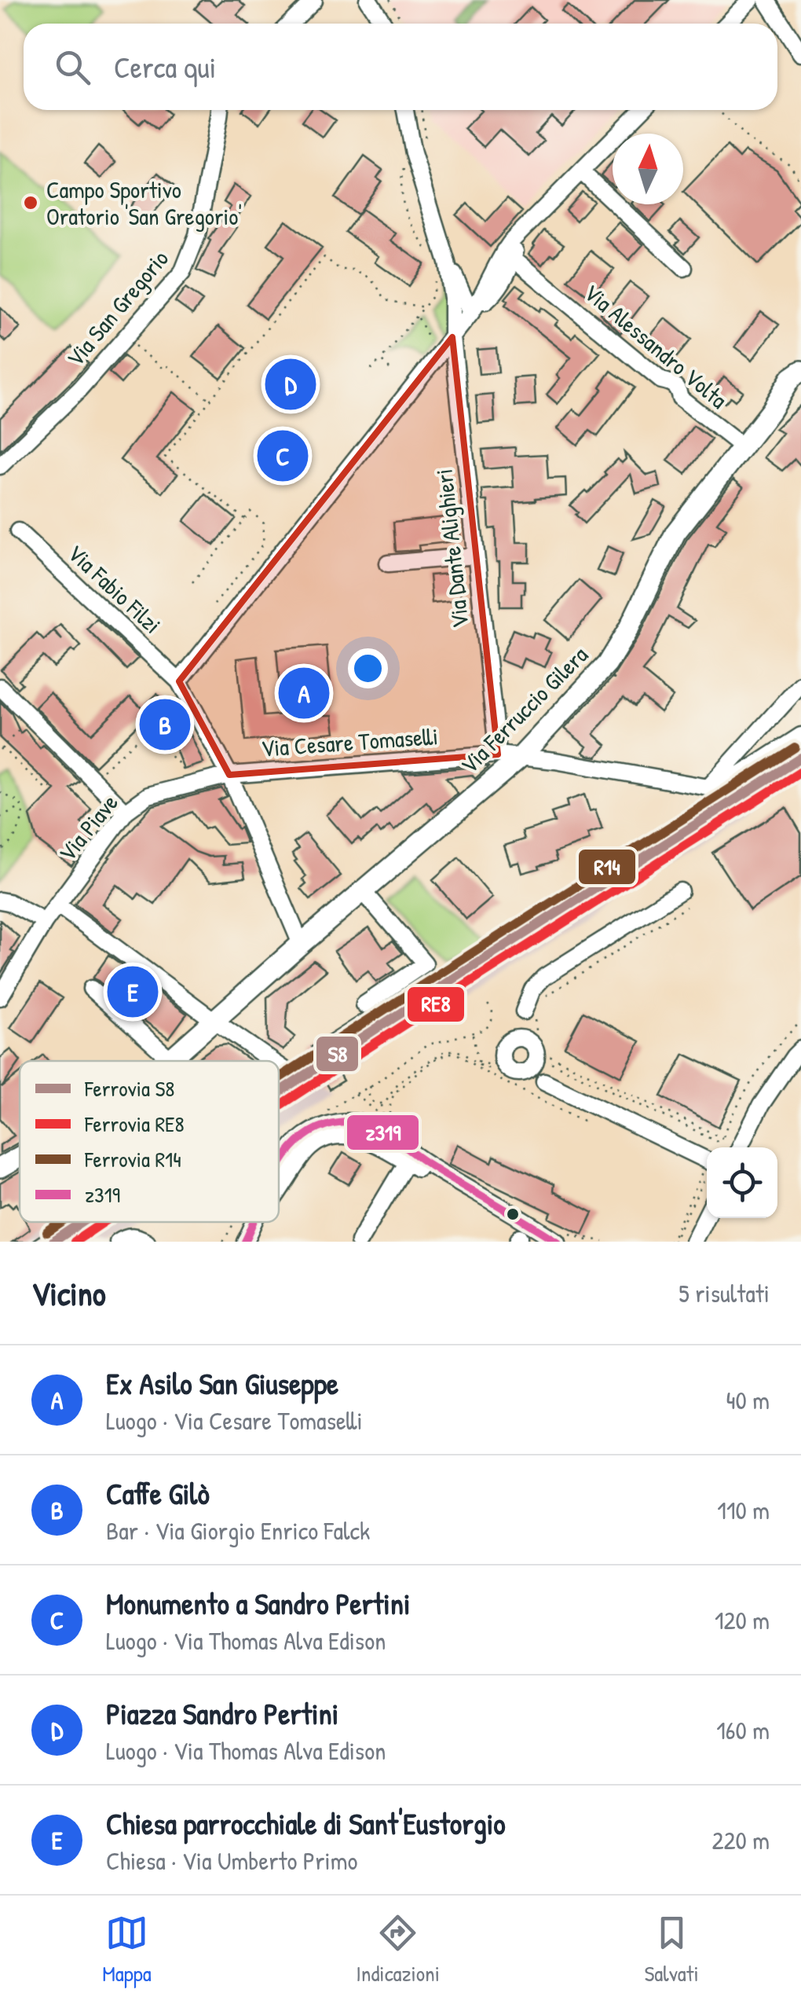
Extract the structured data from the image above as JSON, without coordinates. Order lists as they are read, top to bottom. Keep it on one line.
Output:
{"streets":{"main road":["Via Ferruccio Gilera"],"street":["Via San Gregorio","Via Alessandro Volta","Via Dante Alighieri","Via Fabio Filzi","Via Cesare Tomaselli","Via Piave"]},"crossings":[["Via Alessandro Volta","Via Ferruccio Gilera"],["Via Dante Alighieri","Via Cesare Tomaselli"],["Via Fabio Filzi","Via Ferruccio Gilera"],["Via Fabio Filzi","Via Cesare Tomaselli"],["Via Fabio Filzi","Via Piave"],["Via Ferruccio Gilera","Via Cesare Tomaselli"],["Via Cesare Tomaselli","Via Piave"]],"places":["Campo Sportivo Oratorio 'San Gregorio'"],"lines":["rail line R14","rail line S8","rail line RE8","transit line z319"],"legend":["Ferrovia S8","Ferrovia RE8","Ferrovia R14","z319"],"north":"top","page":{"search":"Cerca qui","pins":["D","C","A","B","E"],"heading":["Vicino","5 risultati"],"list":[{"mark":"A","name":"Ex Asilo San Giuseppe","note":"Luogo · Via Cesare Tomaselli","value":"40 m"},{"mark":"B","name":"Caffe Gilò","note":"Bar · Via Giorgio Enrico Falck","value":"110 m"},{"mark":"C","name":"Monumento a Sandro Pertini","note":"Luogo · Via Thomas Alva Edison","value":"120 m"},{"mark":"D","name":"Piazza Sandro Pertini","note":"Luogo · Via Thomas Alva Edison","value":"160 m"},{"mark":"E","name":"Chiesa parrocchiale di Sant'Eustorgio","note":"Chiesa · Via Umberto Primo","value":"220 m"}],"nav":["Mappa","Indicazioni","Salvati"]}}
